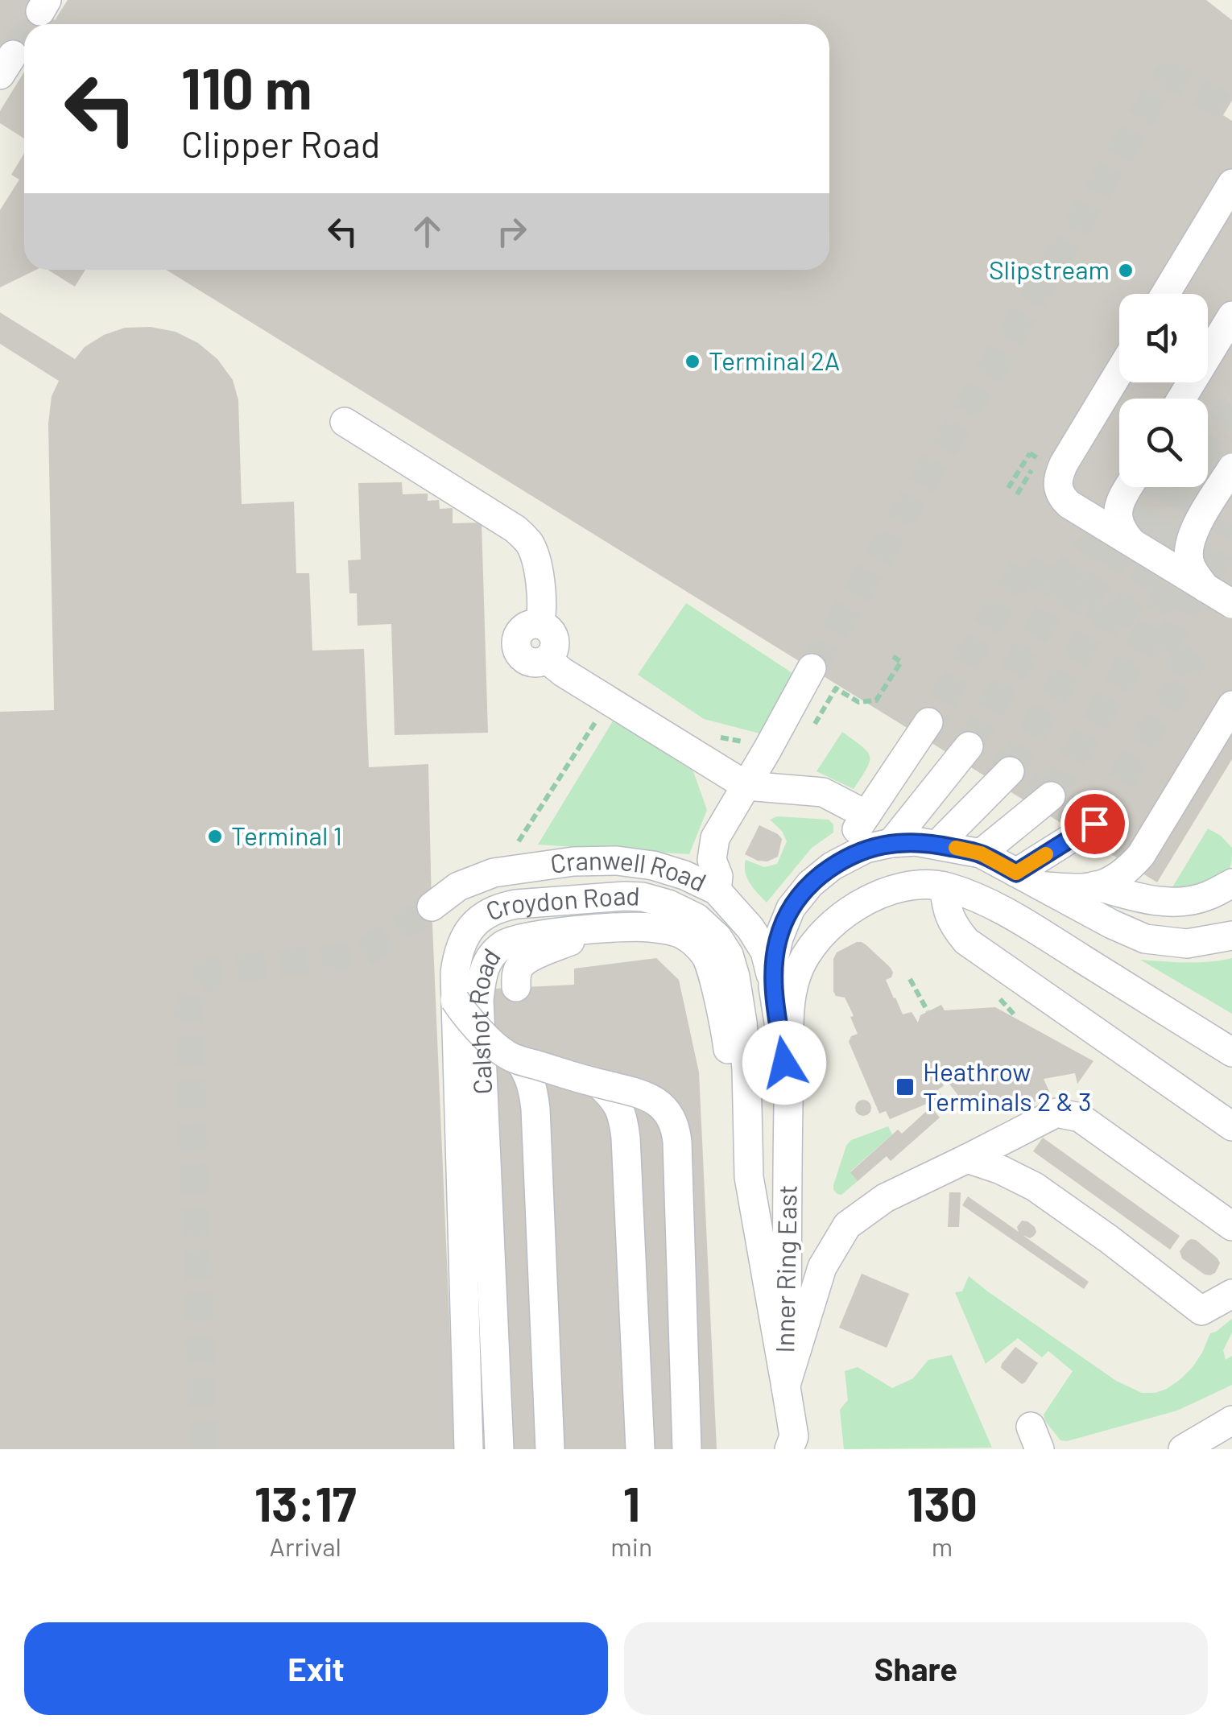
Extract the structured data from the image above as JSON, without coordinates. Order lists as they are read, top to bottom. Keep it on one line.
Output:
{"streets":{"street":["Cranwell Road","Croydon Road","Calshot Road","Inner Ring East"]},"crossings":[["Croydon Road","Calshot Road"],["Croydon Road","Inner Ring East"]],"places":{"other":["Slipstream","Terminal 2A","Terminal 1"],"transit":["Heathrow Terminals 2 & 3"]},"page":{"turn":["110 m","Clipper Road"],"eta":["13:17","Arrival","1","min","130","m"],"buttons":["Exit","Share"]}}
